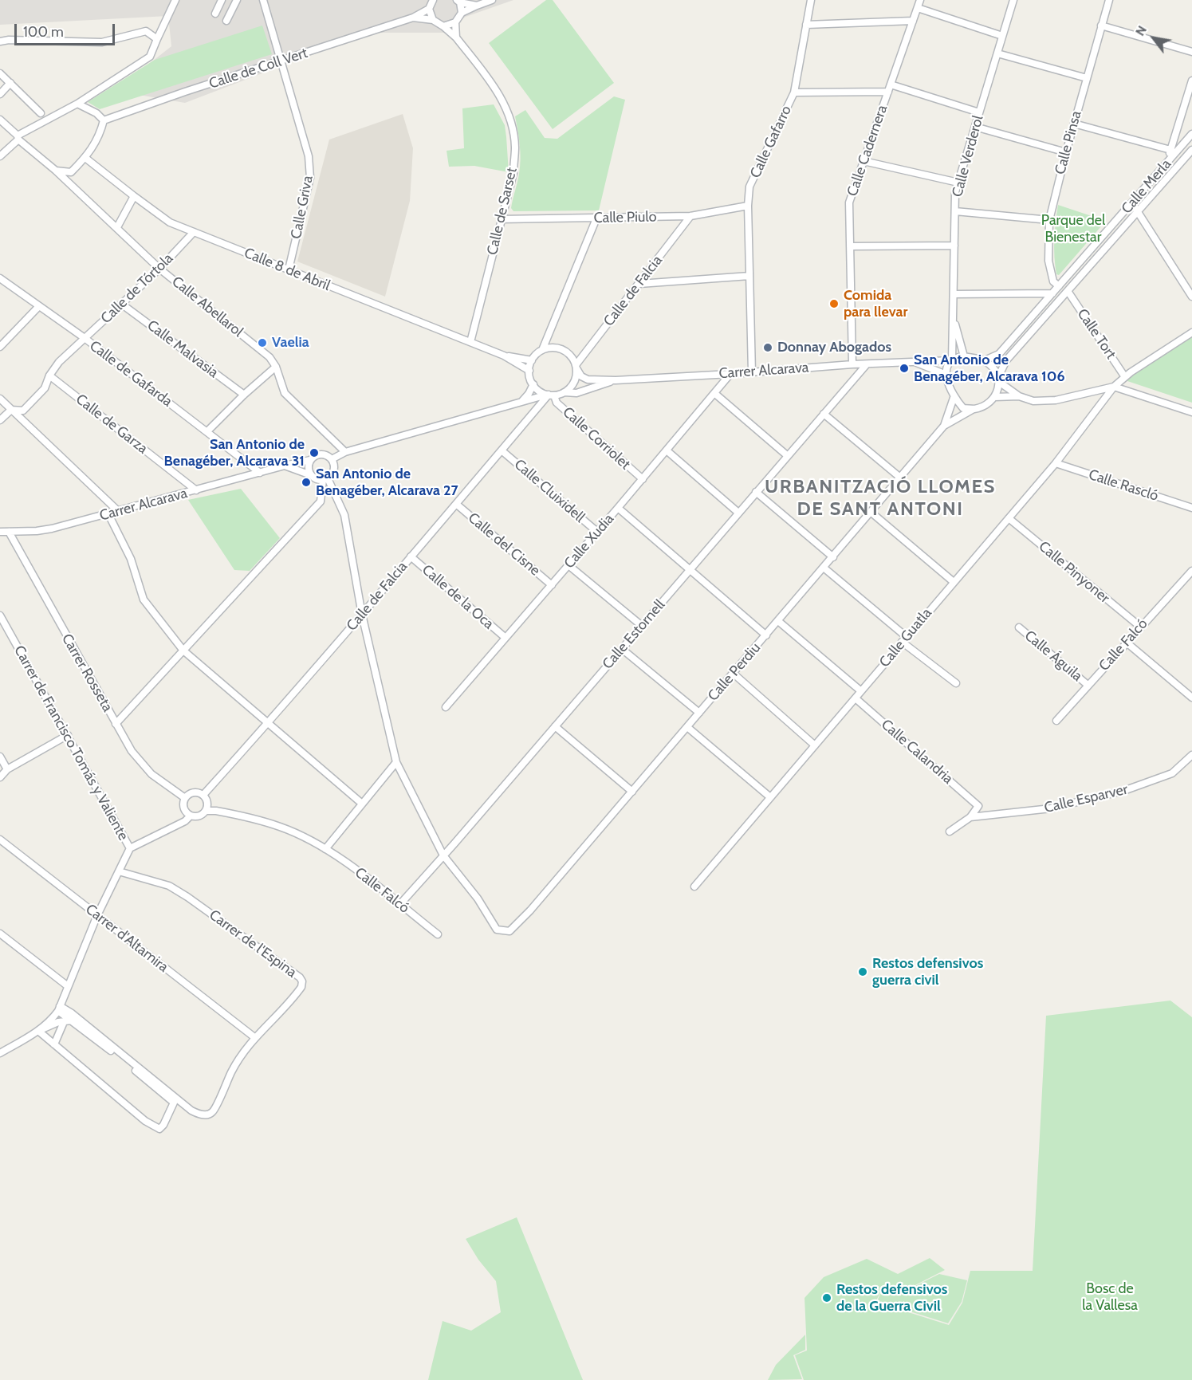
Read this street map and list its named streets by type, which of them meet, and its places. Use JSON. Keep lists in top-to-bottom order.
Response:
{
  "streets": {
    "street": [
      "Calle de Coll Vert",
      "Calle Gafarro",
      "Calle Pinsa",
      "Calle Cadernera",
      "Calle Verderol",
      "Calle Merla",
      "Calle Griva",
      "Calle de Sarset",
      "Calle Piulo",
      "Calle 8 de Abril",
      "Calle de Tórtola",
      "Calle de Falcia",
      "Calle Abellarol",
      "Calle Tort",
      "Calle Malvasia",
      "Carrer Alcarava",
      "Calle de Gafarda",
      "Calle de Garza",
      "Calle Corriolet",
      "Calle Rascló",
      "Calle Cluixidell",
      "Calle Xudia",
      "Calle del Cisne",
      "Calle Pinyoner",
      "Calle de la Oca",
      "Calle Estornell",
      "Calle Guatla",
      "Calle Falcó",
      "Calle Águila",
      "Calle Perdiu",
      "Carrer Rosseta",
      "Carrer de Francisco Tomás y Valiente",
      "Calle Calandria",
      "Calle Esparver",
      "Carrer d'Altamira",
      "Carrer de l'Espina"
    ]
  },
  "crossings": [
    ["Calle de Coll Vert", "Calle Griva"],
    ["Calle de Coll Vert", "Calle de Sarset"],
    ["Calle Gafarro", "Calle Piulo"],
    ["Calle Gafarro", "Carrer Alcarava"],
    ["Calle Pinsa", "Calle Merla"],
    ["Calle Cadernera", "Carrer Alcarava"],
    ["Calle Verderol", "Calle Merla"],
    ["Calle Verderol", "Carrer Alcarava"],
    ["Calle Verderol", "Calle Perdiu"],
    ["Calle Merla", "Calle Tort"],
    ["Calle Merla", "Carrer Alcarava"],
    ["Calle Merla", "Calle Perdiu"],
    ["Calle Griva", "Calle 8 de Abril"],
    ["Calle de Sarset", "Calle Piulo"],
    ["Calle de Sarset", "Calle 8 de Abril"],
    ["Calle Piulo", "Calle de Falcia"],
    ["Calle 8 de Abril", "Calle de Tórtola"],
    ["Calle 8 de Abril", "Calle de Falcia"],
    ["Calle 8 de Abril", "Carrer Alcarava"],
    ["Calle 8 de Abril", "Calle Corriolet"],
    ["Calle de Tórtola", "Calle Abellarol"],
    ["Calle de Tórtola", "Calle Malvasia"],
    ["Calle de Tórtola", "Calle de Gafarda"],
    ["Calle de Tórtola", "Calle de Garza"],
    ["Calle de Falcia", "Carrer Alcarava"],
    ["Calle de Falcia", "Calle Corriolet"],
    ["Calle de Falcia", "Calle Cluixidell"],
    ["Calle de Falcia", "Calle del Cisne"],
    ["Calle de Falcia", "Calle de la Oca"],
    ["Calle de Falcia", "Carrer Rosseta"],
    ["Calle Tort", "Calle Guatla"],
    ["Carrer Alcarava", "Calle de Gafarda"],
    ["Carrer Alcarava", "Calle de Garza"],
    ["Carrer Alcarava", "Calle Corriolet"],
    ["Carrer Alcarava", "Calle Xudia"],
    ["Carrer Alcarava", "Calle Estornell"],
    ["Carrer Alcarava", "Calle Perdiu"],
    ["Carrer Alcarava", "Carrer Rosseta"],
    ["Calle Corriolet", "Calle Xudia"],
    ["Calle Rascló", "Calle Guatla"],
    ["Calle Cluixidell", "Calle Xudia"],
    ["Calle Xudia", "Calle del Cisne"],
    ["Calle Xudia", "Calle de la Oca"],
    ["Calle Pinyoner", "Calle Guatla"],
    ["Calle Pinyoner", "Calle Falcó"],
    ["Calle Estornell", "Calle Falcó"],
    ["Calle Estornell", "Calle Perdiu"],
    ["Calle Guatla", "Calle Calandria"],
    ["Calle Falcó", "Calle Águila"],
    ["Carrer de Francisco Tomás y Valiente", "Carrer d'Altamira"],
    ["Carrer de Francisco Tomás y Valiente", "Carrer de l'Espina"],
    ["Calle Calandria", "Calle Esparver"],
    ["Carrer d'Altamira", "Carrer de l'Espina"]
  ],
  "districts": ["URBANITZACIÓ LLOMES DE SANT ANTONI"],
  "parks": ["Parque del Bienestar", "Bosc de la Vallesa"],
  "places": [
    "Comida para llevar",
    "Vaelia",
    "Donnay Abogados",
    "San Antonio de Benagéber, Alcarava 106",
    "San Antonio de Benagéber, Alcarava 31",
    "San Antonio de Benagéber, Alcarava 27",
    "Restos defensivos guerra civil",
    "Restos defensivos de la Guerra Civil"
  ],
  "scale_bar": "100 m",
  "north": "top left"
}
